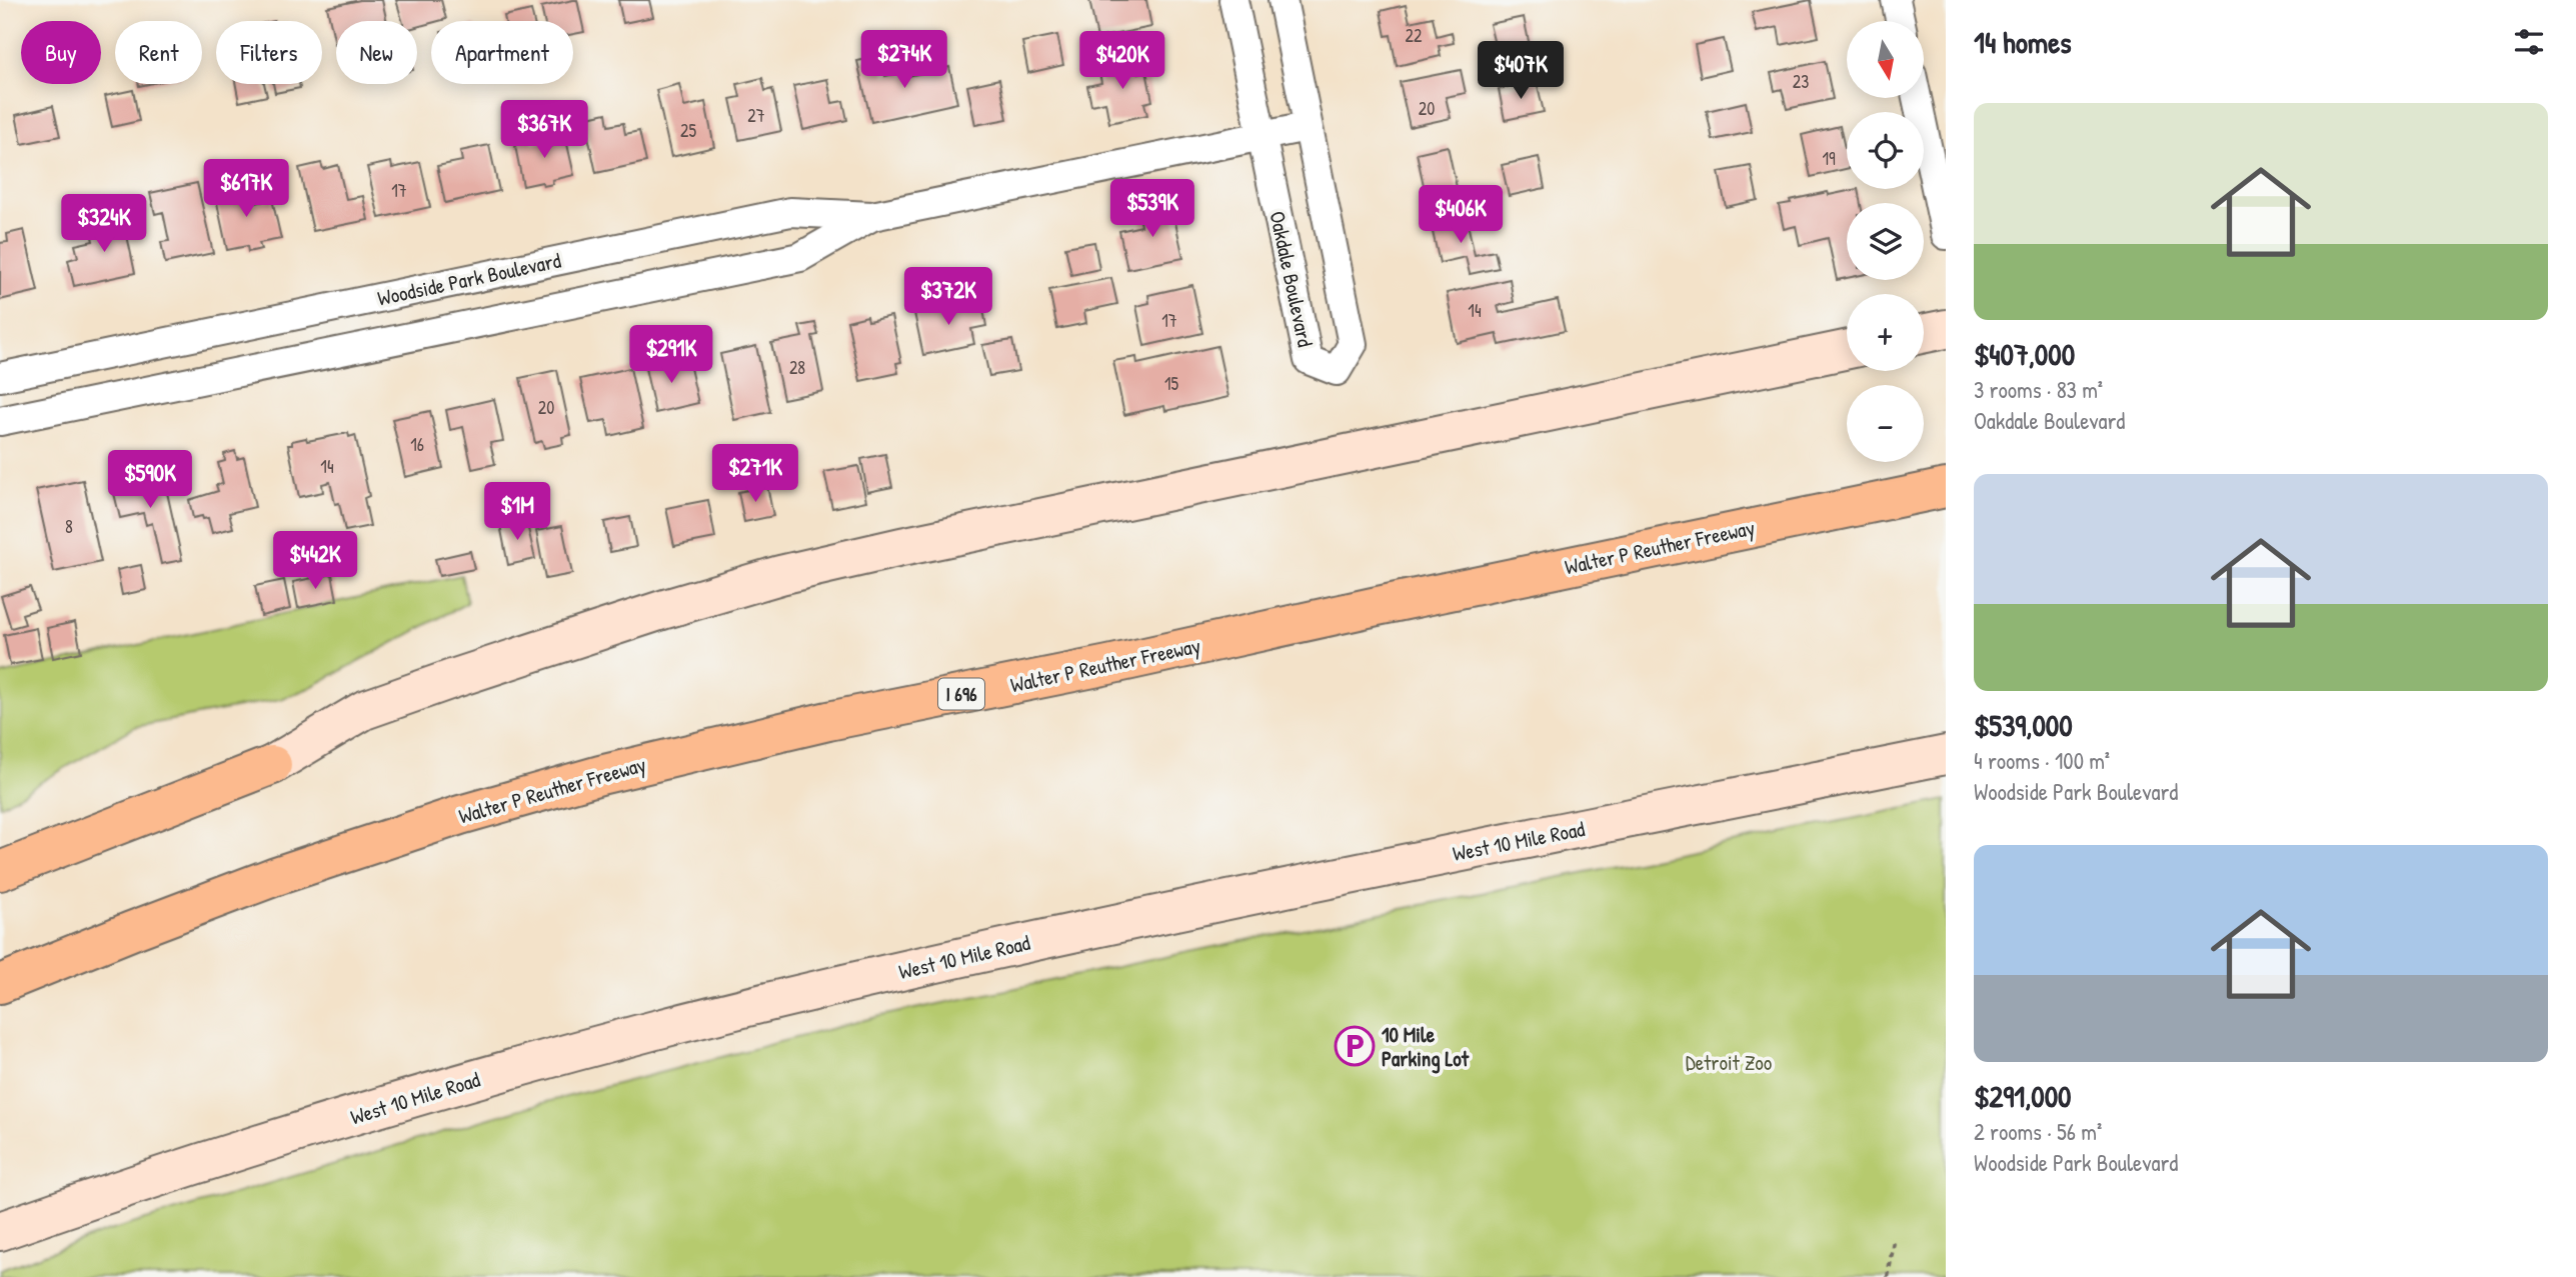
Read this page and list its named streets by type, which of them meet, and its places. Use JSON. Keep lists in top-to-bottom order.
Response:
{
  "streets": {
    "main road": ["Walter P Reuther Freeway", "I 696", "West 10 Mile Road"],
    "street": ["Woodside Park Boulevard", "Oakdale Boulevard"]
  },
  "crossings": [
    ["Woodside Park Boulevard", "Oakdale Boulevard"]
  ],
  "parks": ["Detroit Zoo"],
  "places": {
    "parking": ["10 Mile Parking Lot"]
  },
  "house_numbers": [
    "22",
    "23",
    "20",
    "27",
    "25",
    "19",
    "17",
    "14",
    "17",
    "28",
    "15",
    "20",
    "16",
    "14",
    "8"
  ],
  "north": "bottom",
  "page": {
    "heading": "14 homes",
    "map_buttons": ["+", "−"],
    "chip": [
      "Buy",
      "Rent",
      "Filters",
      "New",
      "Apartment"
    ],
    "price": [
      "$274K",
      "$420K",
      "$407K",
      "$367K",
      "$617K",
      "$539K",
      "$406K",
      "$324K",
      "$372K",
      "$291K",
      "$271K",
      "$590K",
      "$1M",
      "$442K"
    ],
    "list": [
      {
        "name": "$407,000",
        "note": "3 rooms · 83 m² · Oakdale Boulevard"
      },
      {
        "name": "$539,000",
        "note": "4 rooms · 100 m² · Woodside Park Boulevard"
      },
      {
        "name": "$291,000",
        "note": "2 rooms · 56 m² · Woodside Park Boulevard"
      }
    ]
  }
}
